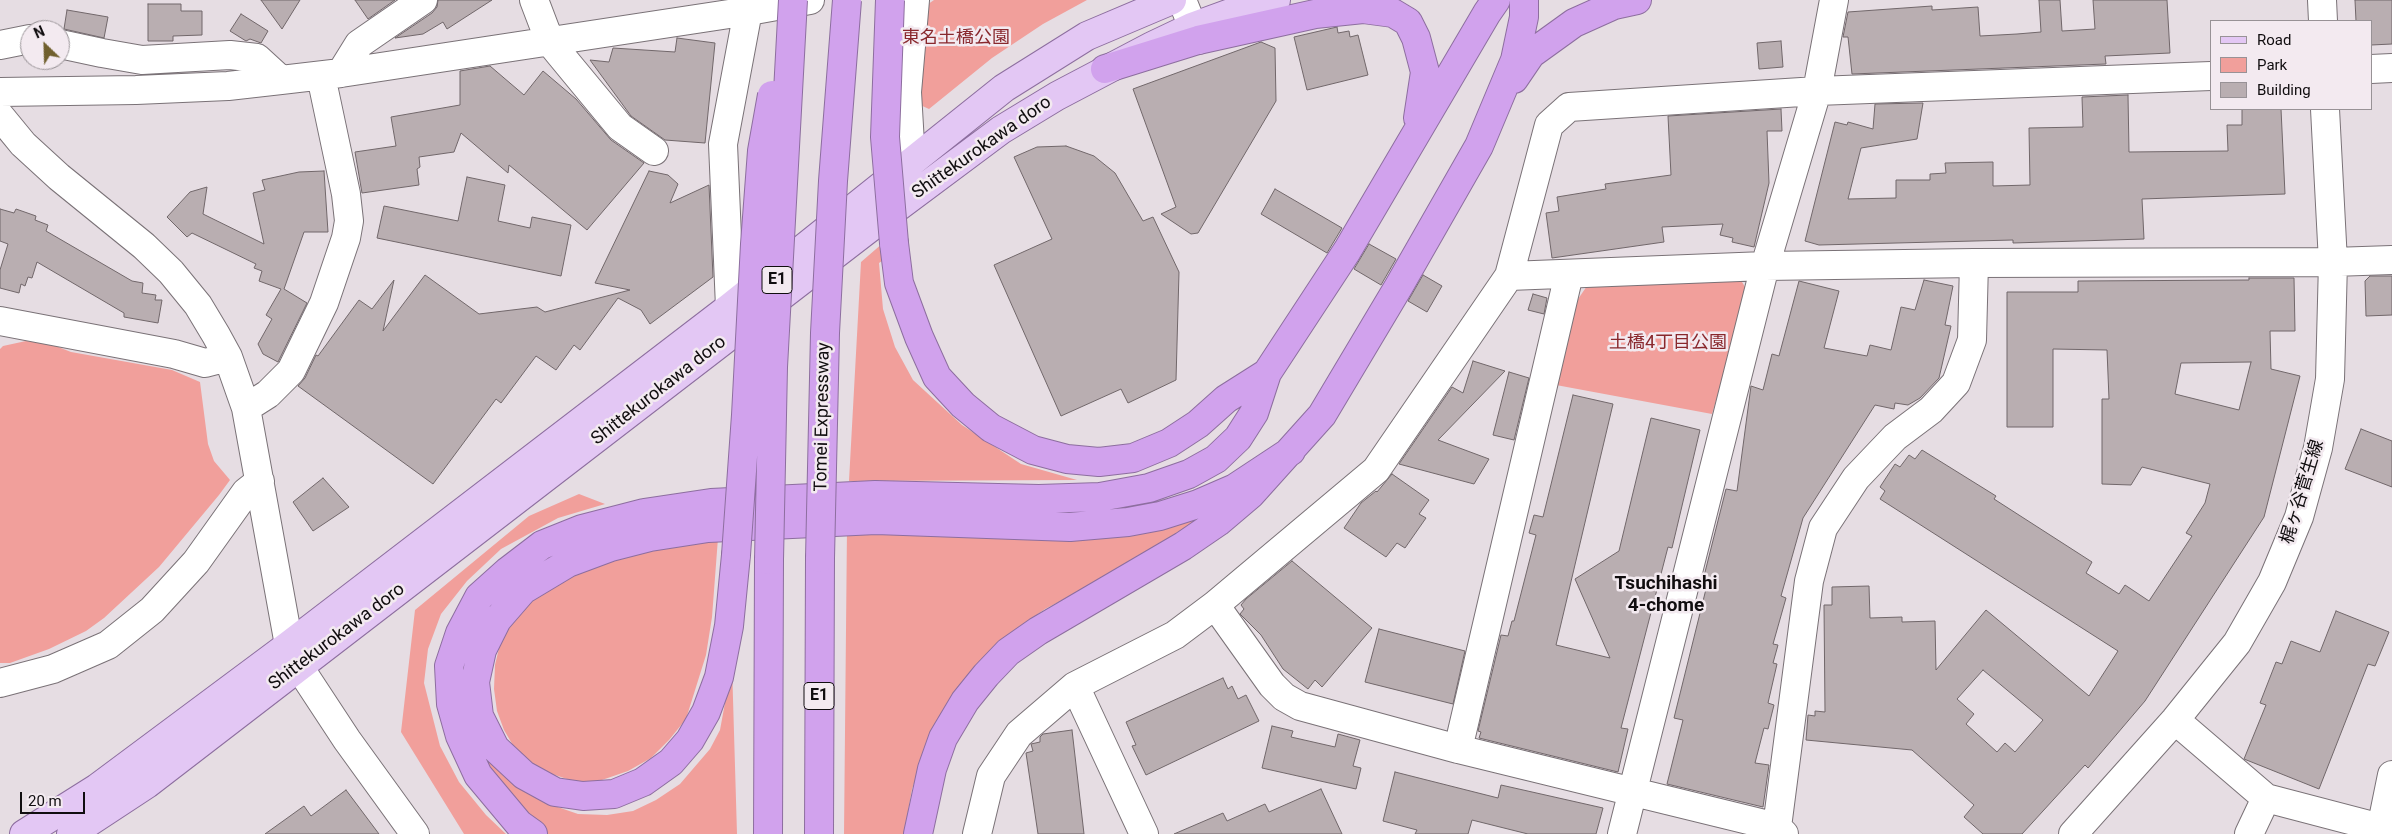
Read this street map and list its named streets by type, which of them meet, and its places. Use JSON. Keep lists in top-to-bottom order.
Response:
{
  "streets": {
    "highway": ["E1", "Tomei Expressway"],
    "main road": ["Shittekurokawa doro"],
    "street": ["梶ヶ谷菅生線"]
  },
  "districts": ["Tsuchihashi 4-chome"],
  "parks": ["東名土橋公園", "土橋4丁目公園"],
  "legend": ["Road", "Park", "Building"],
  "scale_bar": "20 m",
  "north": "top left"
}
